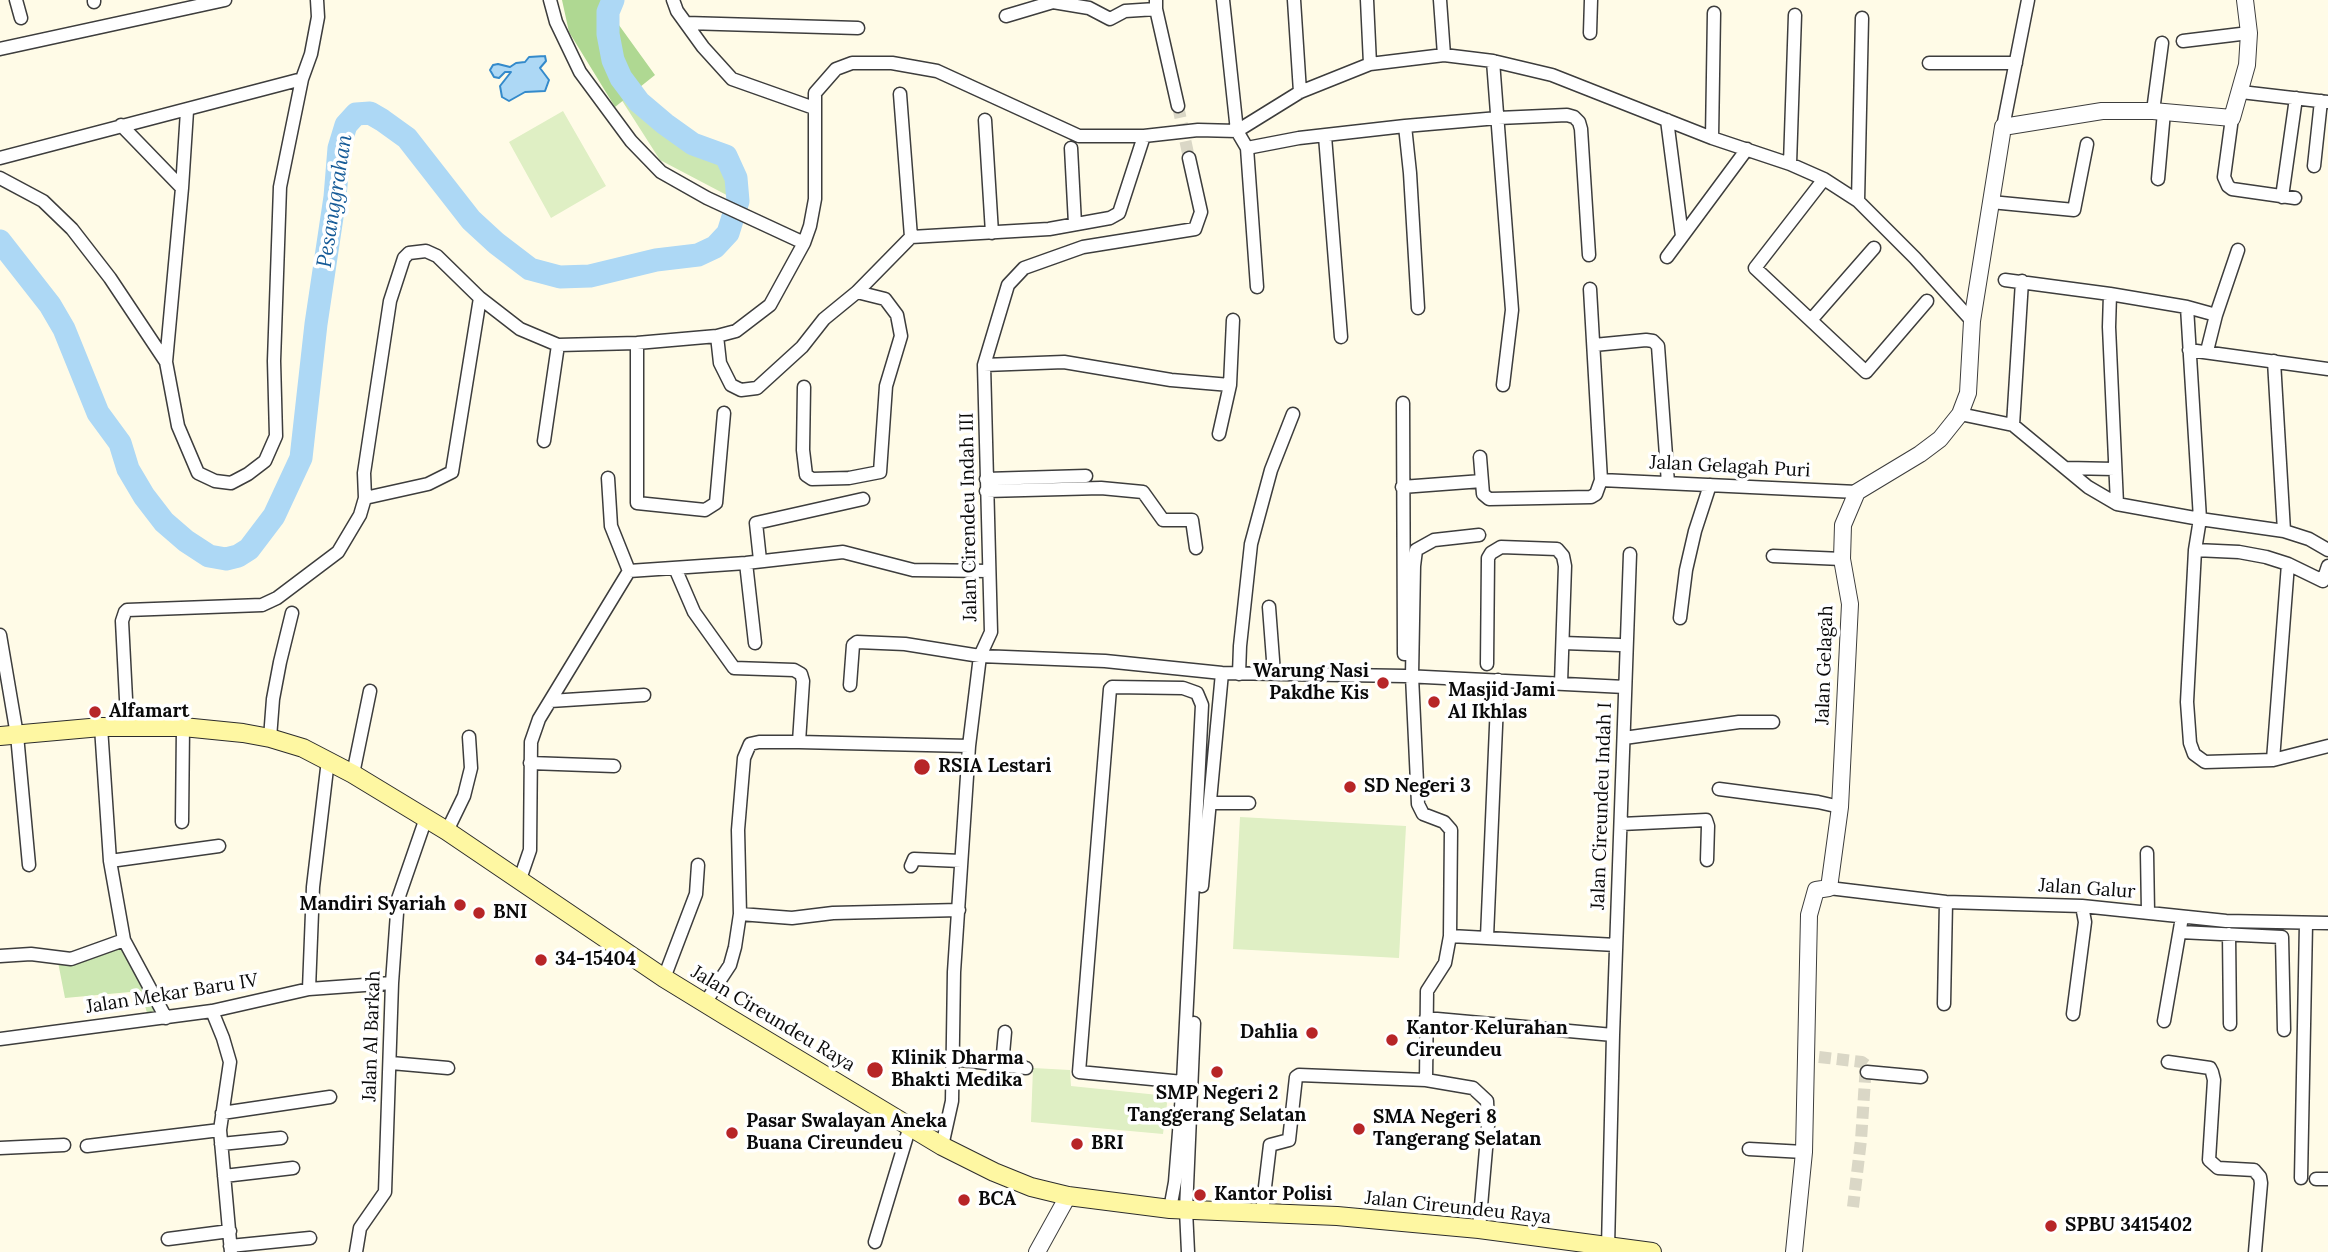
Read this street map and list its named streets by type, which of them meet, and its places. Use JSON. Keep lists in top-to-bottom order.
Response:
{
  "streets": {
    "main road": ["Jalan Cireundeu Raya"],
    "street": [
      "Jalan Gelagah Puri",
      "Jalan Cirendeu Indah III",
      "Jalan Gelagah",
      "Jalan Cireundeu Indah I",
      "Jalan Galur",
      "Jalan Mekar Baru IV",
      "Jalan Al Barkah"
    ]
  },
  "crossings": [
    ["Jalan Gelagah Puri", "Jalan Gelagah"],
    ["Jalan Cirendeu Indah III", "Jalan Cireundeu Indah I"],
    ["Jalan Cirendeu Indah III", "Jalan Cireundeu Raya"],
    ["Jalan Gelagah", "Jalan Galur"],
    ["Jalan Cireundeu Indah I", "Jalan Cireundeu Raya"],
    ["Jalan Mekar Baru IV", "Jalan Al Barkah"],
    ["Jalan Cireundeu Raya", "Jalan Al Barkah"]
  ],
  "water": ["Pesanggrahan"],
  "places": [
    "Warung Nasi Pakdhe Kis",
    "Masjid Jami Al Ikhlas",
    "Alfamart",
    "RSIA Lestari",
    "SD Negeri 3",
    "Mandiri Syariah",
    "BNI",
    "34-15404",
    "Dahlia",
    "Kantor Kelurahan Cireundeu",
    "Klinik Dharma Bhakti Medika",
    "SMP Negeri 2 Tanggerang Selatan",
    "SMA Negeri 8 Tangerang Selatan",
    "Pasar Swalayan Aneka Buana Cireundeu",
    "BRI",
    "Kantor Polisi",
    "BCA",
    "SPBU 3415402"
  ]
}
